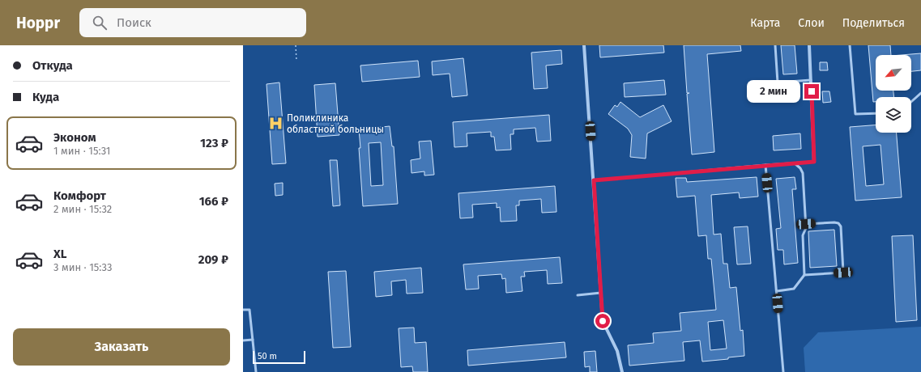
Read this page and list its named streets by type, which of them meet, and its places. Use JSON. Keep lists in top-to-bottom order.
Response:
{
  "places": {
    "hospital": ["Поликлиника областной больницы"]
  },
  "scale_bar": "50 m",
  "north": "bottom left",
  "page": {
    "header": "Hoppr",
    "search": "Поиск",
    "nav": ["Карта", "Слои", "Поделиться"],
    "banner": ["Откуда", "Куда"],
    "bubble": "2 мин",
    "list": [
      {
        "name": "Эконом",
        "note": "1 мин · 15:31",
        "value": "123 ₽"
      },
      {
        "name": "Комфорт",
        "note": "2 мин · 15:32",
        "value": "166 ₽"
      },
      {
        "name": "XL",
        "note": "3 мин · 15:33",
        "value": "209 ₽"
      }
    ],
    "buttons": "Заказать",
    "scale": "50 m"
  }
}
